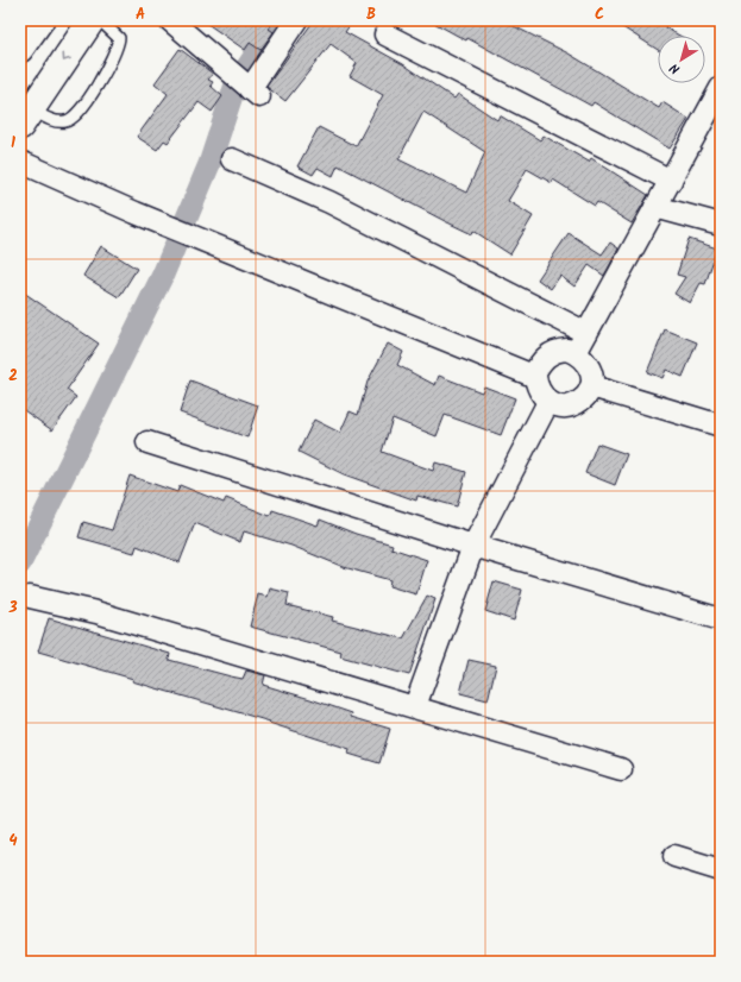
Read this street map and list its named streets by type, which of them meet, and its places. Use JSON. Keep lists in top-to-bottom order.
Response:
{
  "north": "bottom left",
  "grid": {
    "columns": ["A", "B", "C"],
    "rows": [
      "1",
      "2",
      "3",
      "4"
    ]
  }
}
